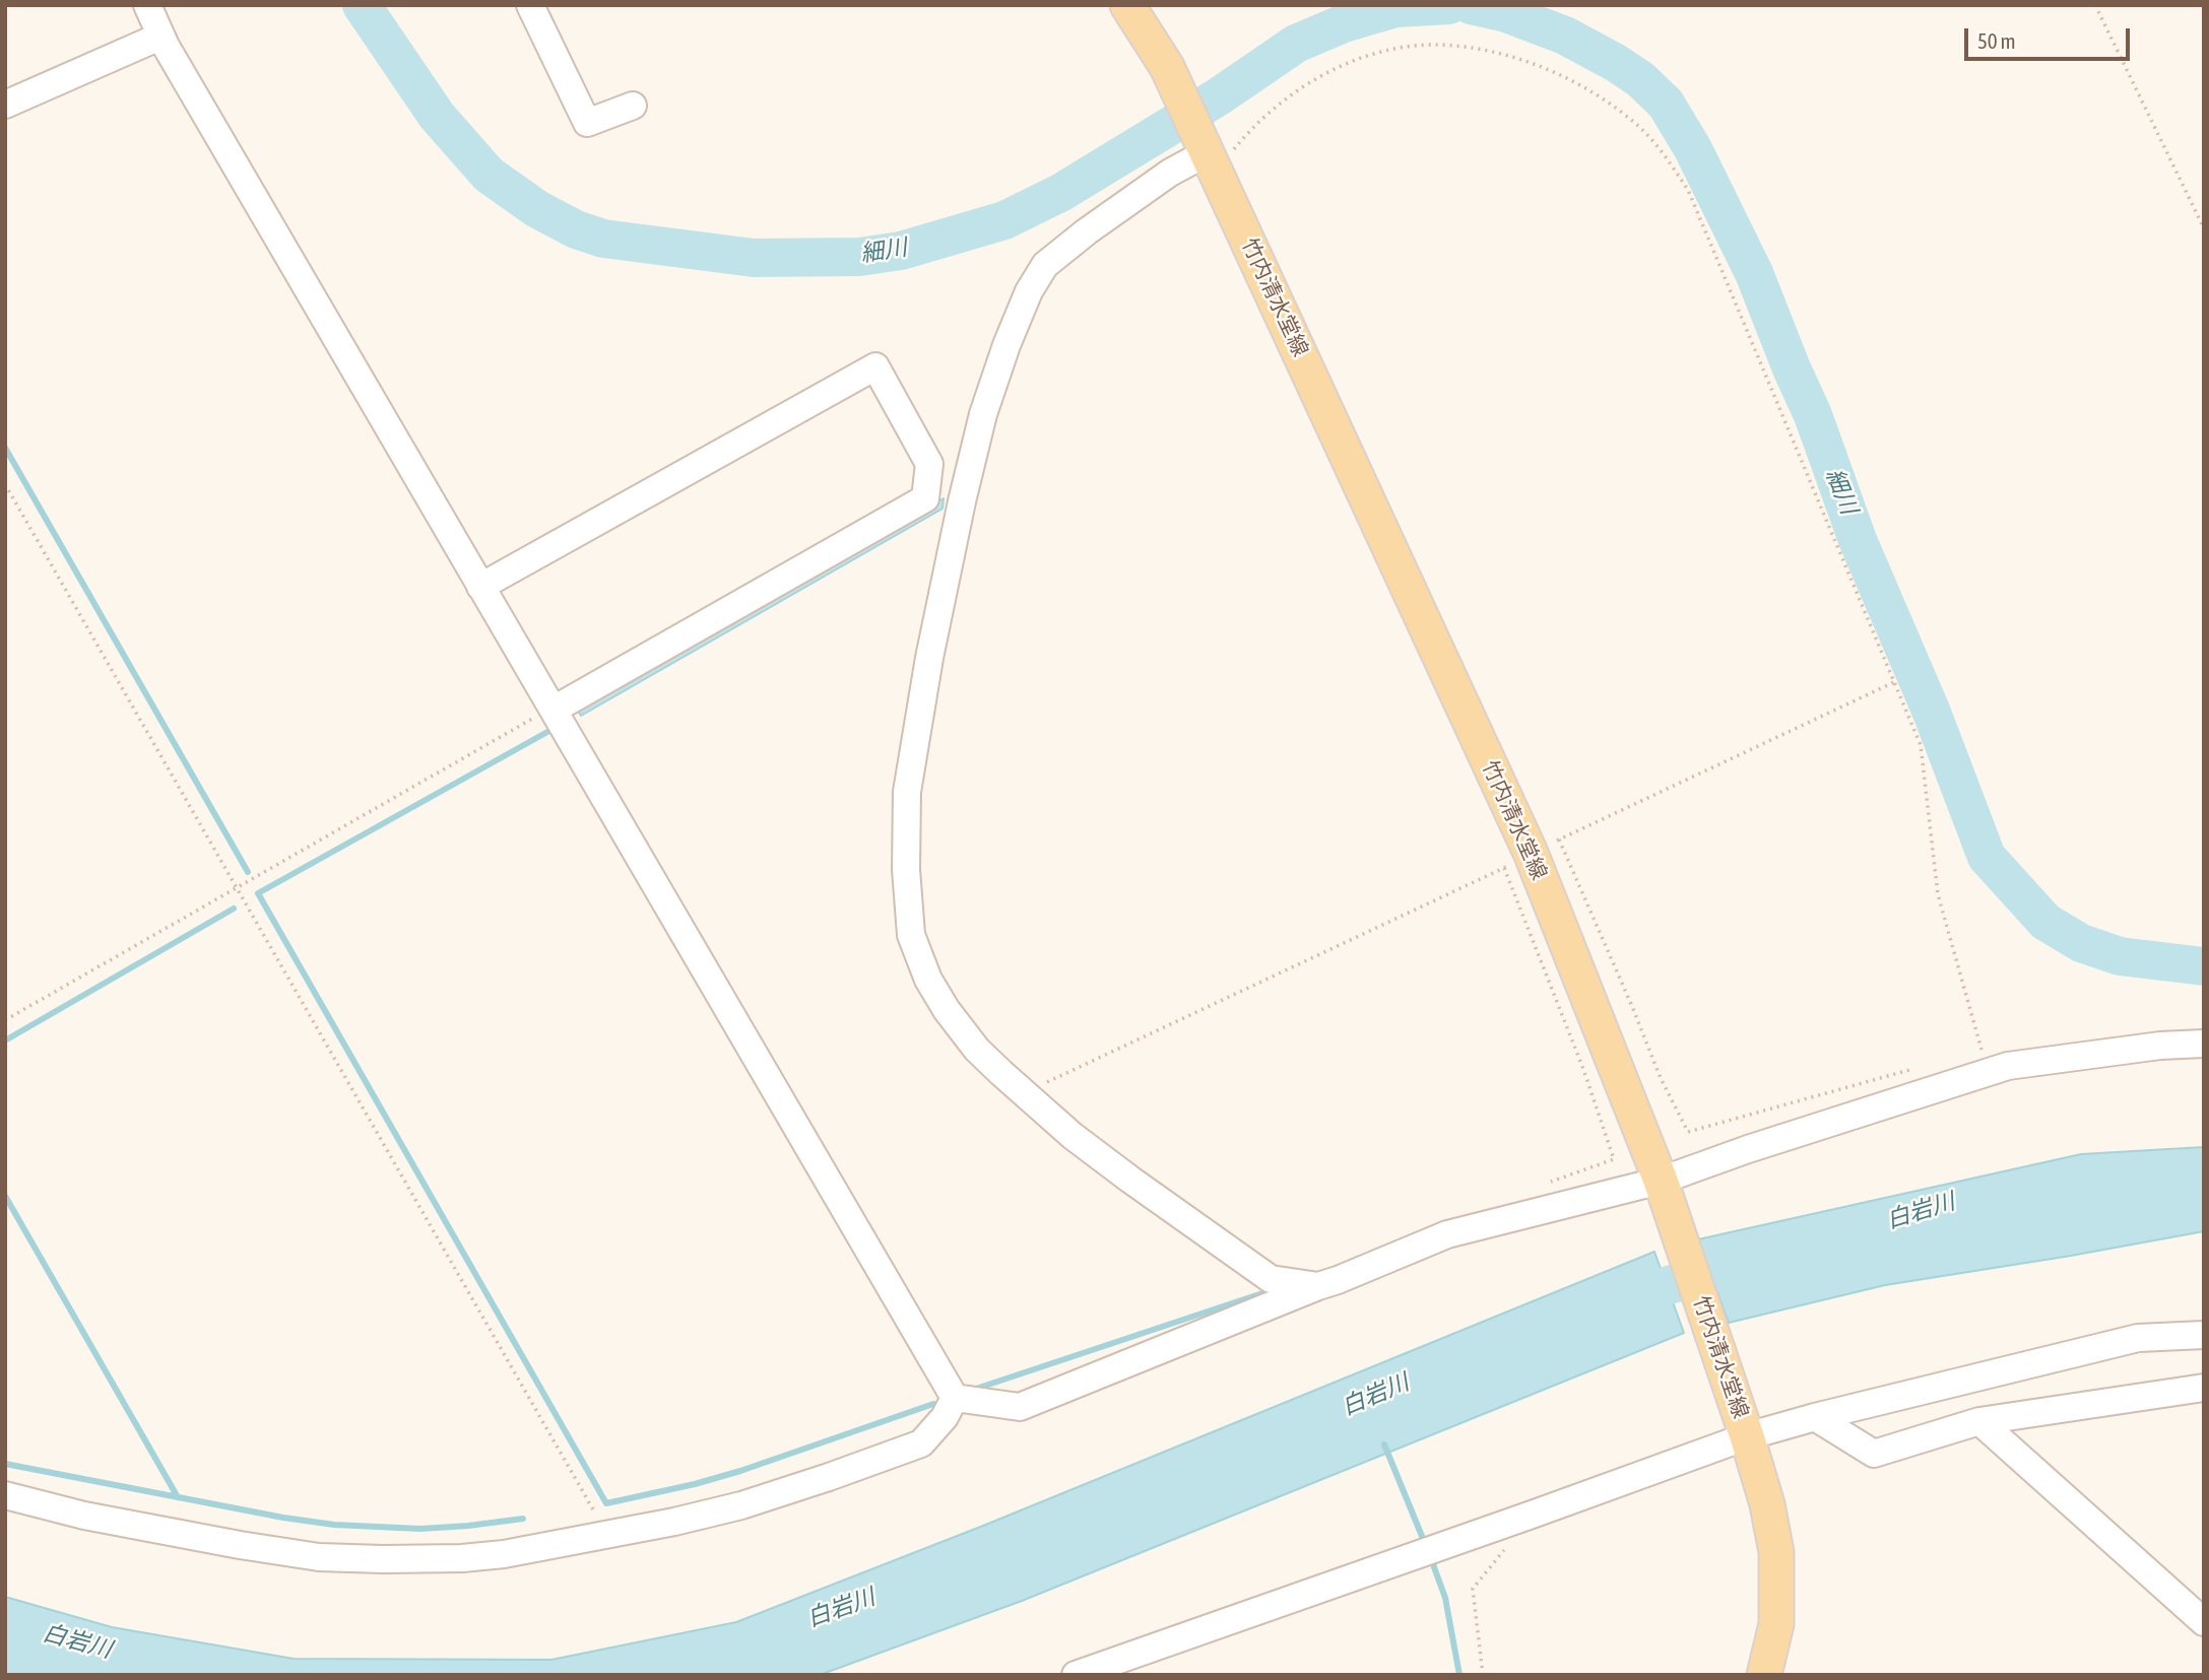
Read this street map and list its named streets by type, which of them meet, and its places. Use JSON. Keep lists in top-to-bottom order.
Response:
{
  "streets": {
    "main road": ["竹内清水堂線"]
  },
  "water": ["細川", "白岩川"],
  "scale_bar": "50 m"
}
